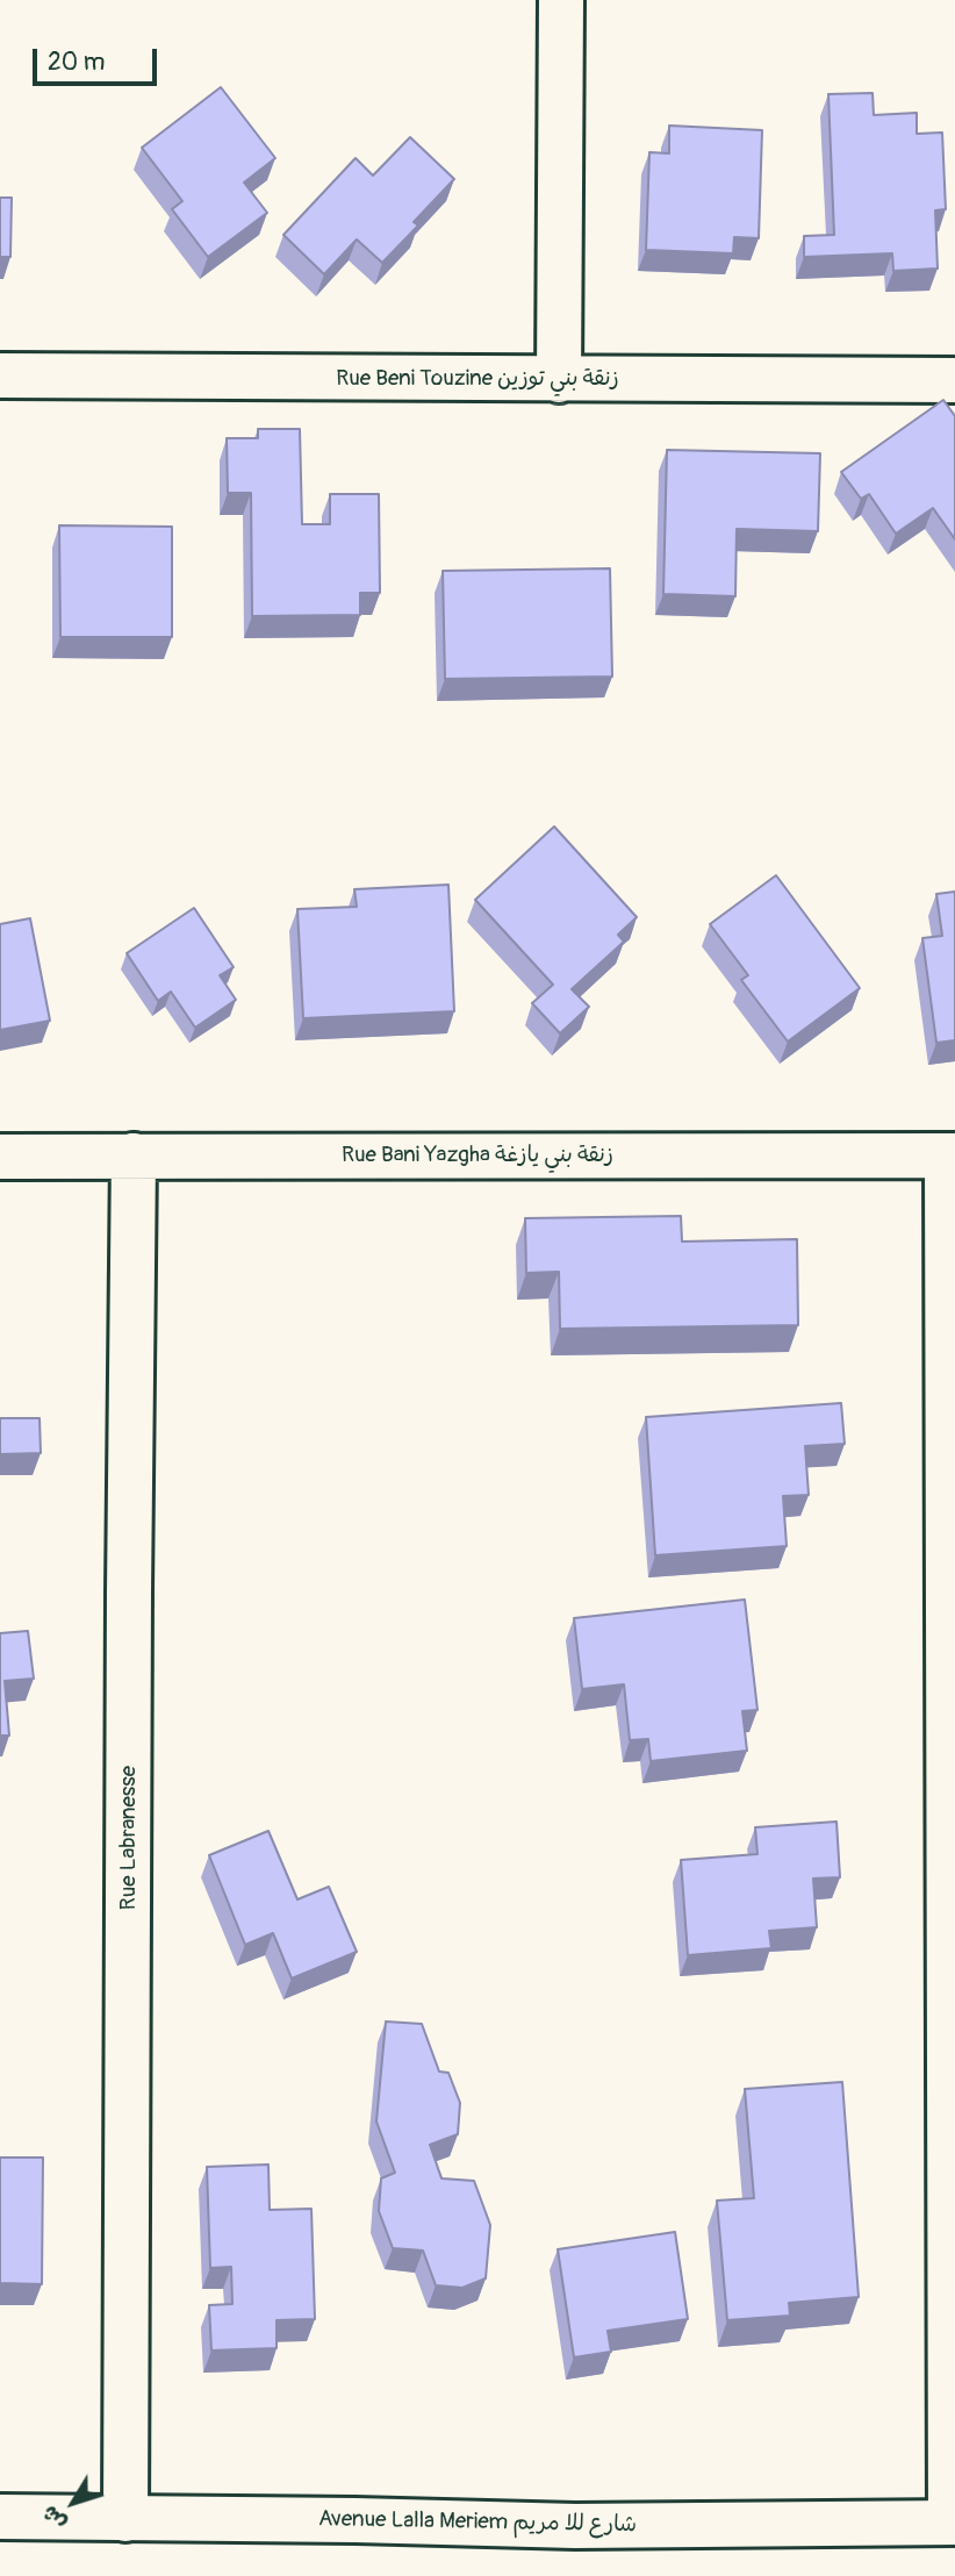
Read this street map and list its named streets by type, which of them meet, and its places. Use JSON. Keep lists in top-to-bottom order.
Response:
{
  "streets": {
    "street": [
      "Rue Beni Touzine زنقة بني توزين",
      "Rue Bani Yazgha زنقة بني يازغة",
      "Rue Labranesse",
      "Avenue Lalla Meriem شارع للا مريم"
    ]
  },
  "crossings": [
    ["Rue Bani Yazgha زنقة بني يازغة", "Rue Labranesse"],
    ["Rue Labranesse", "Avenue Lalla Meriem شارع للا مريم"]
  ],
  "scale_bar": "20 m",
  "north": "bottom left"
}
